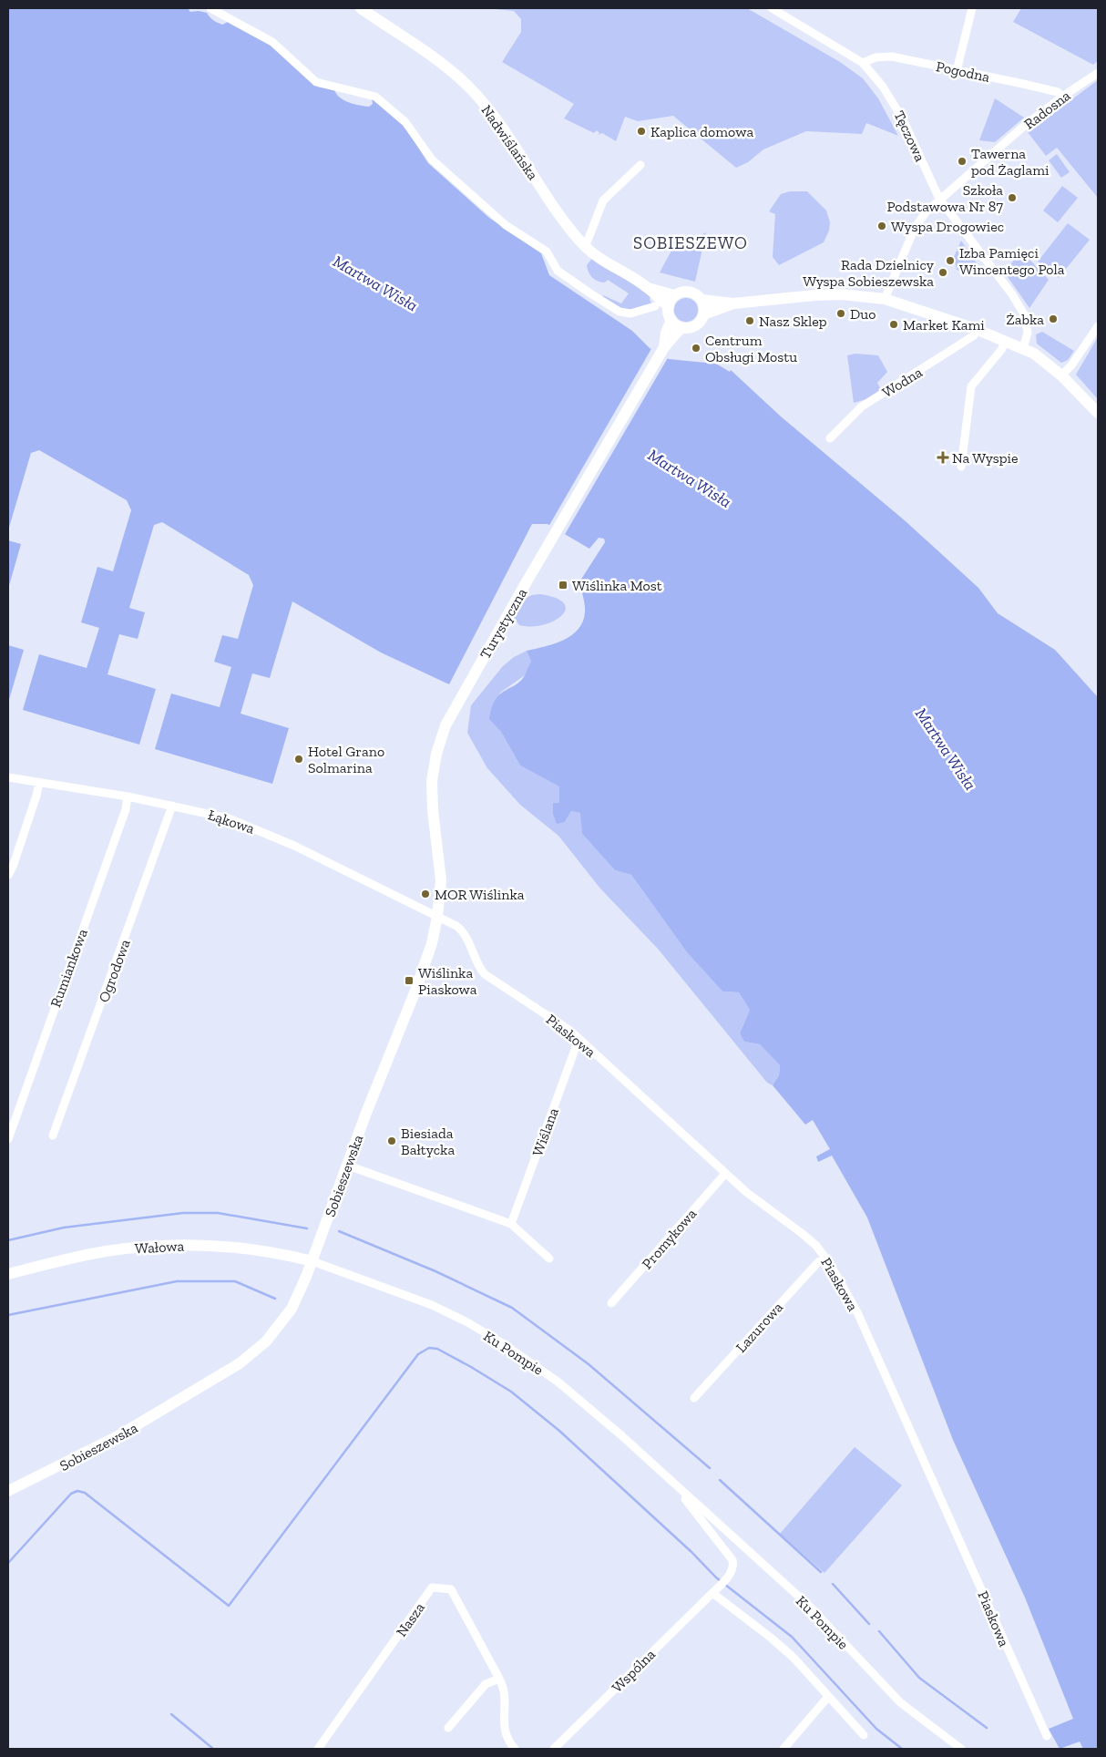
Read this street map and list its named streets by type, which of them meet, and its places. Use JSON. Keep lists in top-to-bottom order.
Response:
{
  "streets": {
    "main road": [
      "Nadwiślańska",
      "Turystyczna",
      "Sobieszewska",
      "Wałowa"
    ],
    "street": [
      "Pogodna",
      "Radosna",
      "Tęczowa",
      "Wodna",
      "Łąkowa",
      "Rumiankowa",
      "Ogrodowa",
      "Piaskowa",
      "Wiślana",
      "Promykowa",
      "Lazurowa",
      "Ku Pompie",
      "Nasza",
      "Wspólna"
    ]
  },
  "crossings": [
    ["Pogodna", "Radosna"],
    ["Pogodna", "Tęczowa"],
    ["Radosna", "Tęczowa"],
    ["Turystyczna", "Sobieszewska"],
    ["Łąkowa", "Rumiankowa"],
    ["Łąkowa", "Ogrodowa"],
    ["Łąkowa", "Piaskowa"],
    ["Łąkowa", "Sobieszewska"],
    ["Piaskowa", "Wiślana"],
    ["Piaskowa", "Sobieszewska"],
    ["Piaskowa", "Promykowa"],
    ["Piaskowa", "Lazurowa"],
    ["Sobieszewska", "Wałowa"],
    ["Sobieszewska", "Ku Pompie"],
    ["Wałowa", "Ku Pompie"],
    ["Ku Pompie", "Wspólna"]
  ],
  "districts": ["SOBIESZEWO"],
  "water": ["Martwa Wisła"],
  "places": {
    "other": [
      "Kaplica domowa",
      "Tawerna pod Żaglami",
      "Szkoła Podstawowa Nr 87",
      "Wyspa Drogowiec",
      "Izba Pamięci Wincentego Pola",
      "Rada Dzielnicy Wyspa Sobieszewska",
      "Duo",
      "Żabka",
      "Nasz Sklep",
      "Market Kami",
      "Centrum Obsługi Mostu",
      "Hotel Grano Solmarina",
      "MOR Wiślinka",
      "Biesiada Bałtycka"
    ],
    "health": ["Na Wyspie"],
    "transit": ["Wiślinka Most", "Wiślinka Piaskowa"]
  }
}
